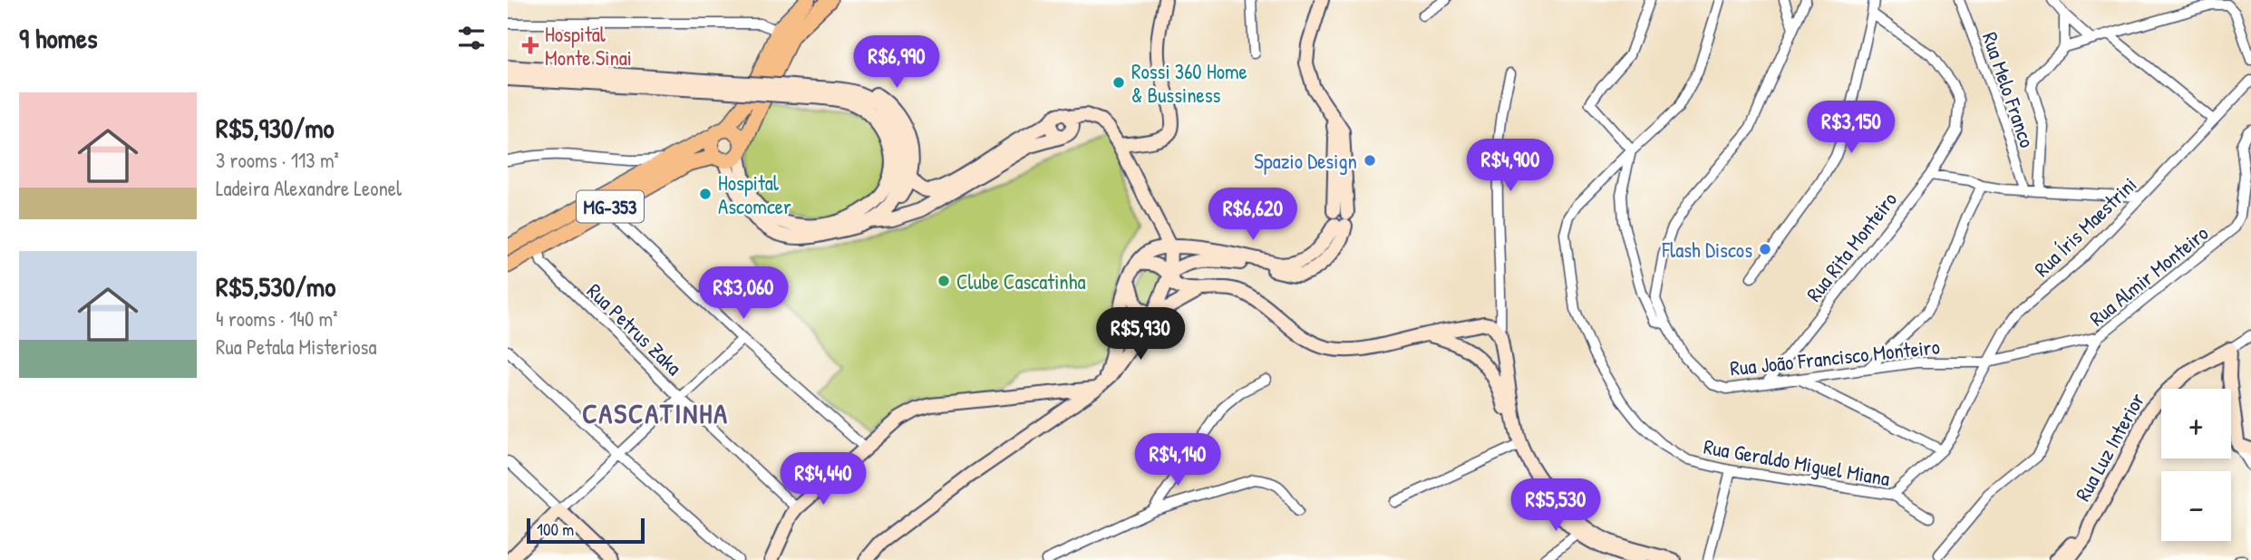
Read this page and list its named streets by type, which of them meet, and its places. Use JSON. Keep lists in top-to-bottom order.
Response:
{
  "streets": {
    "main road": ["MG-353", "Rua Luz Interior"],
    "street": [
      "Rua Melo Franco",
      "Rua Íris Maestrini",
      "Rua Rita Monteiro",
      "Rua Almir Monteiro",
      "Rua Petrus Zaka",
      "Rua João Francisco Monteiro",
      "Rua Geraldo Miguel Miana"
    ]
  },
  "crossings": [
    ["MG-353", "Rua Petrus Zaka"],
    ["Rua Íris Maestrini", "Rua João Francisco Monteiro"],
    ["Rua Íris Maestrini", "Rua Geraldo Miguel Miana"],
    ["Rua Rita Monteiro", "Rua João Francisco Monteiro"],
    ["Rua Almir Monteiro", "Rua João Francisco Monteiro"]
  ],
  "districts": ["CASCATINHA"],
  "places": {
    "health": ["Hospital Monte Sinai"],
    "other": [
      "Rossi 360 Home & Bussiness",
      "Spazio Design",
      "Hospital Ascomcer",
      "Flash Discos",
      "Clube Cascatinha"
    ]
  },
  "scale_bar": "100 m",
  "page": {
    "heading": "9 homes",
    "price": [
      "R$6,990",
      "R$3,150",
      "R$4,900",
      "R$6,620",
      "R$3,060",
      "R$5,930",
      "R$4,140",
      "R$4,440",
      "R$5,530"
    ],
    "list": [
      {
        "name": "R$5,930/mo",
        "note": "3 rooms · 113 m² · Ladeira Alexandre Leonel"
      },
      {
        "name": "R$5,530/mo",
        "note": "4 rooms · 140 m² · Rua Petala Misteriosa"
      }
    ],
    "map_buttons": ["+", "−"],
    "scale": "100 m"
  }
}
